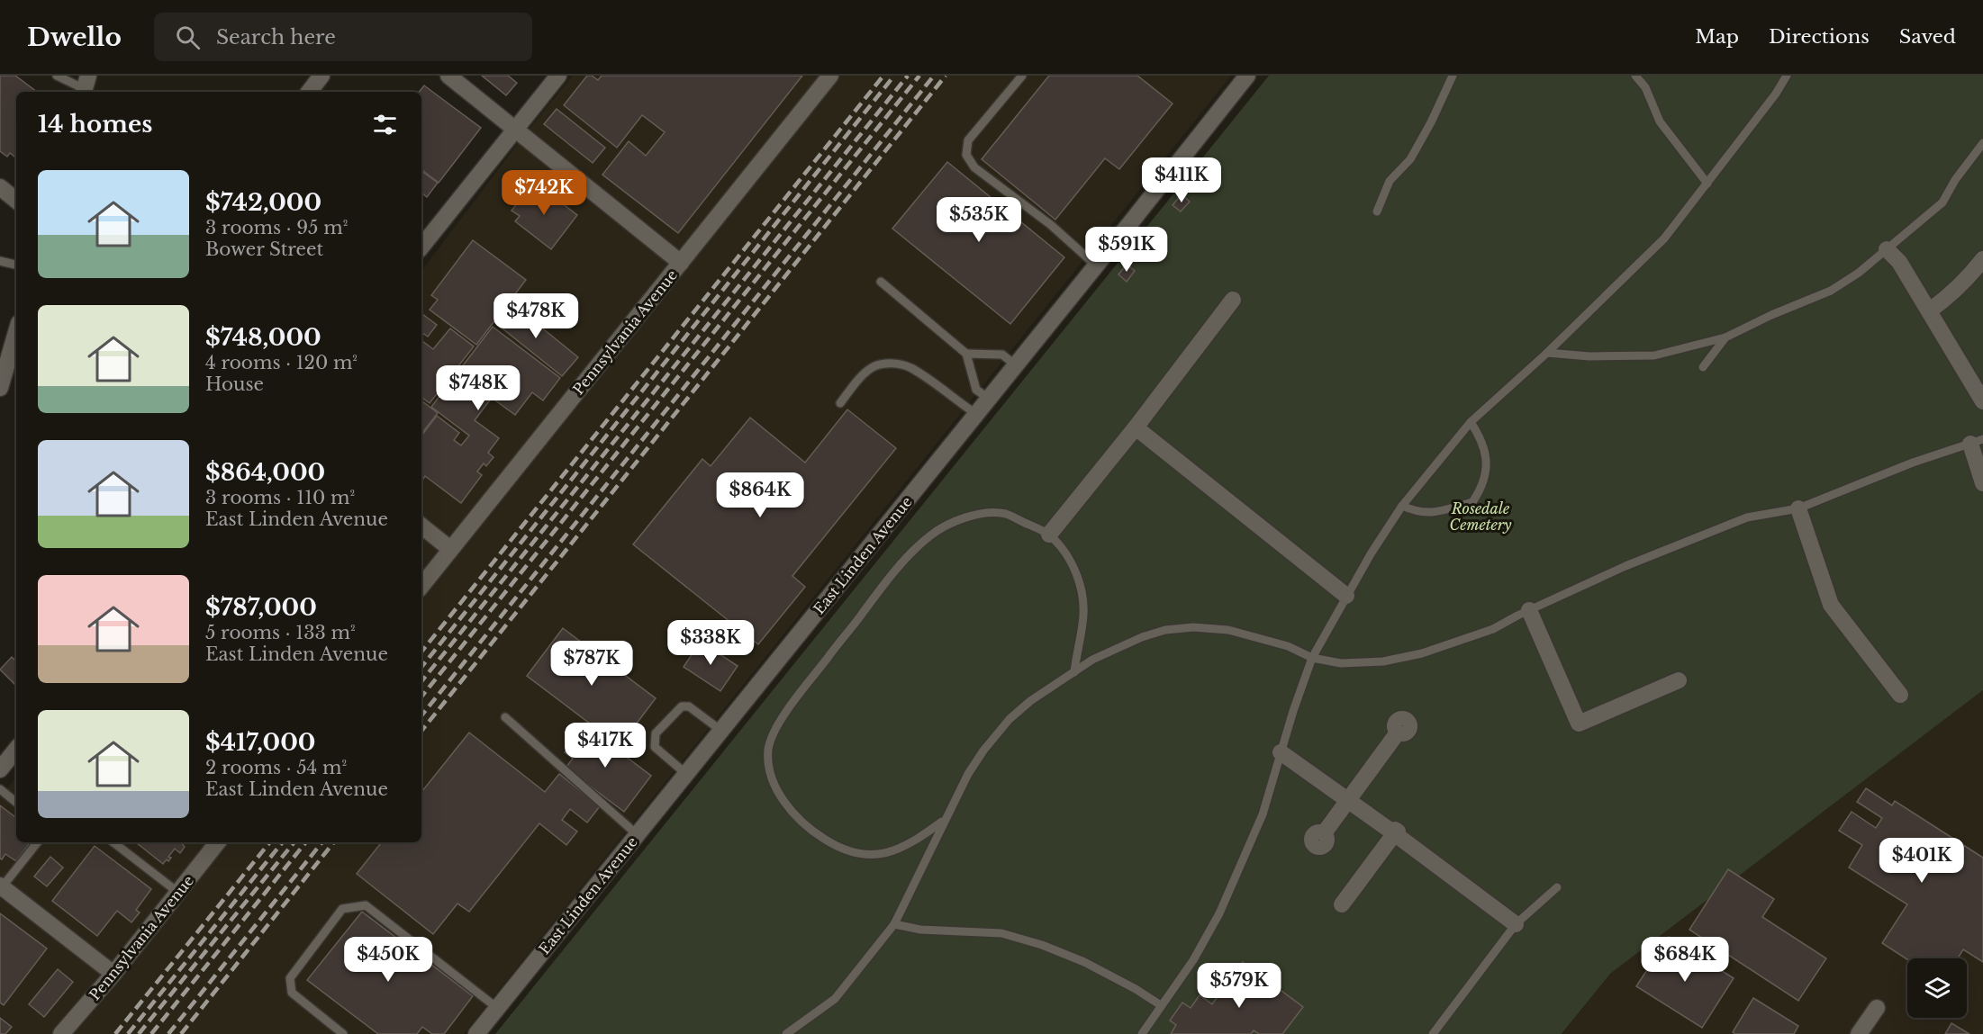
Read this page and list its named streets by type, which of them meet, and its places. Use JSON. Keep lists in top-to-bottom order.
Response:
{
  "streets": {
    "street": ["Pennsylvania Avenue", "East Linden Avenue"]
  },
  "parks": ["Rosedale Cemetery"],
  "page": {
    "header": "Dwello",
    "search": "Search here",
    "nav": ["Map", "Directions", "Saved"],
    "heading": "14 homes",
    "list": [
      {
        "name": "$742,000",
        "note": "3 rooms · 95 m² · Bower Street"
      },
      {
        "name": "$748,000",
        "note": "4 rooms · 120 m² · House"
      },
      {
        "name": "$864,000",
        "note": "3 rooms · 110 m² · East Linden Avenue"
      },
      {
        "name": "$787,000",
        "note": "5 rooms · 133 m² · East Linden Avenue"
      },
      {
        "name": "$417,000",
        "note": "2 rooms · 54 m² · East Linden Avenue"
      }
    ],
    "price": [
      "$411K",
      "$742K",
      "$535K",
      "$591K",
      "$478K",
      "$748K",
      "$864K",
      "$338K",
      "$787K",
      "$417K",
      "$401K",
      "$450K",
      "$684K",
      "$579K"
    ]
  }
}
